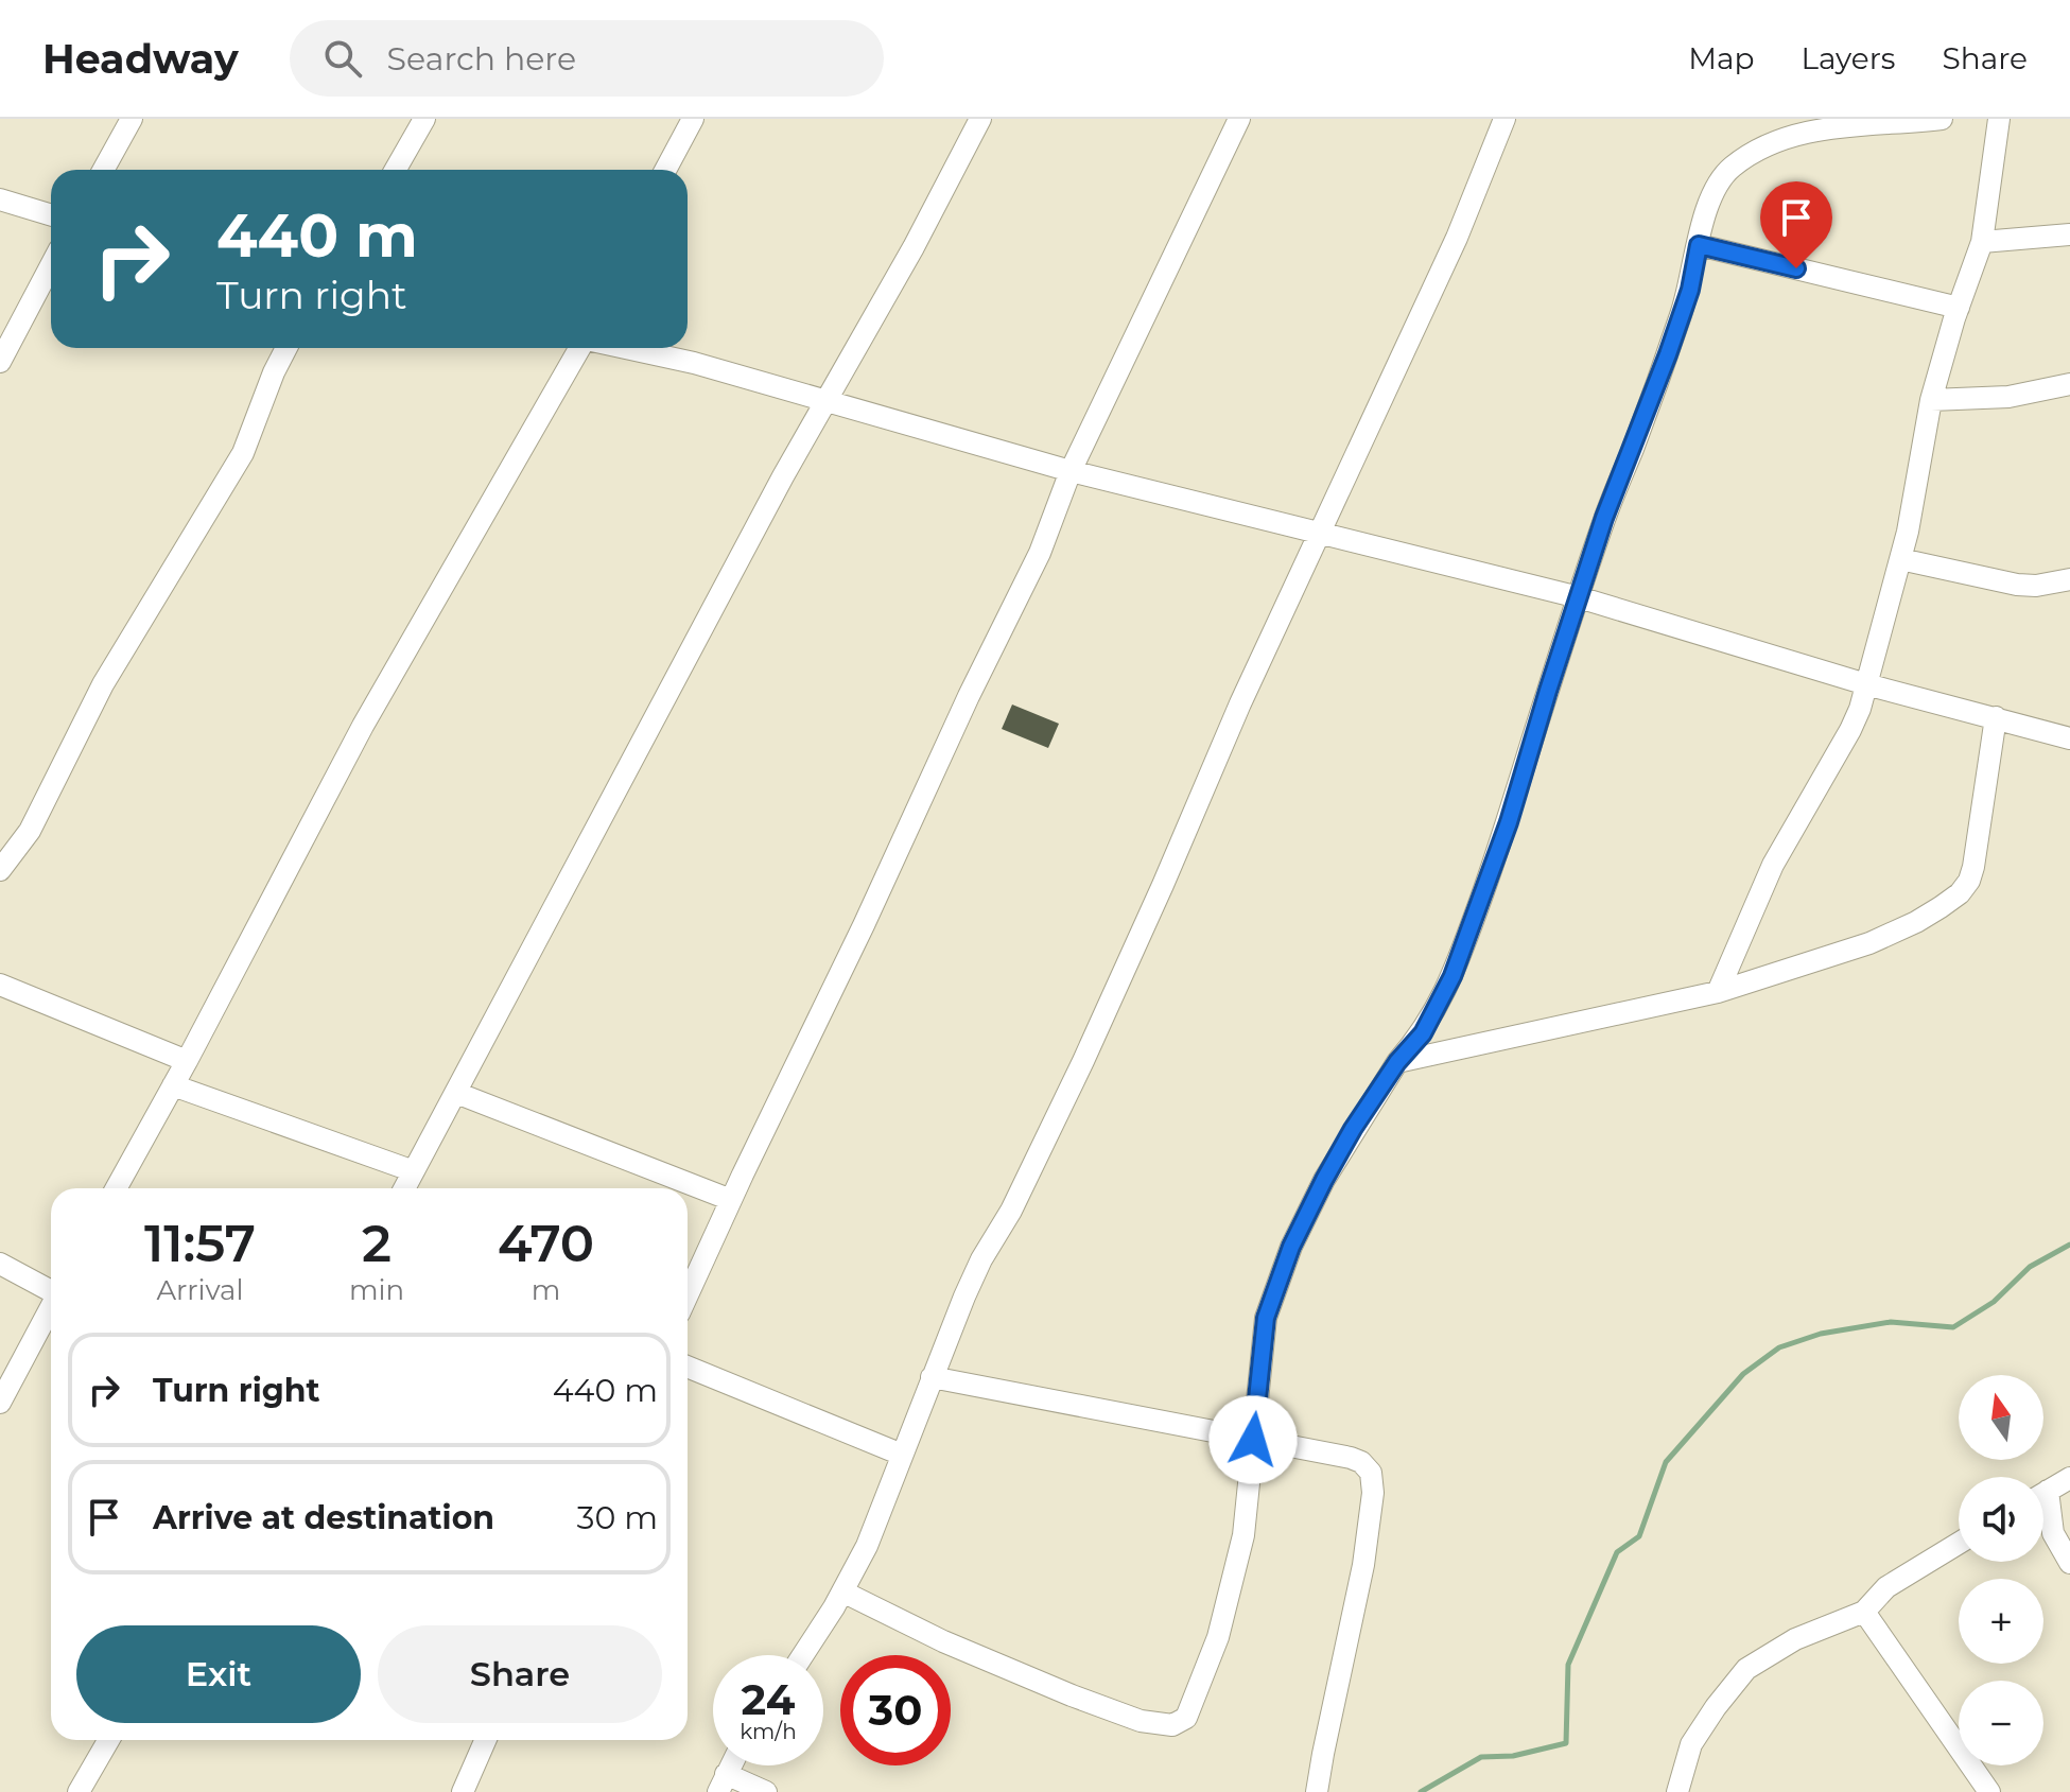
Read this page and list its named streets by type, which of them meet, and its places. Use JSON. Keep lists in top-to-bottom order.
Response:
{
  "north": "top",
  "page": {
    "header": "Headway",
    "search": "Search here",
    "nav": ["Map", "Layers", "Share"],
    "turn": ["440 m", "Turn right"],
    "eta": [
      "11:57",
      "Arrival",
      "2",
      "min",
      "470",
      "m"
    ],
    "list": [
      {
        "name": "Turn right",
        "value": "440 m"
      },
      {
        "name": "Arrive at destination",
        "value": "30 m"
      }
    ],
    "map_buttons": ["+", "−"],
    "buttons": ["Exit", "Share"],
    "speed": "24 km/h",
    "limit": "30"
  }
}
